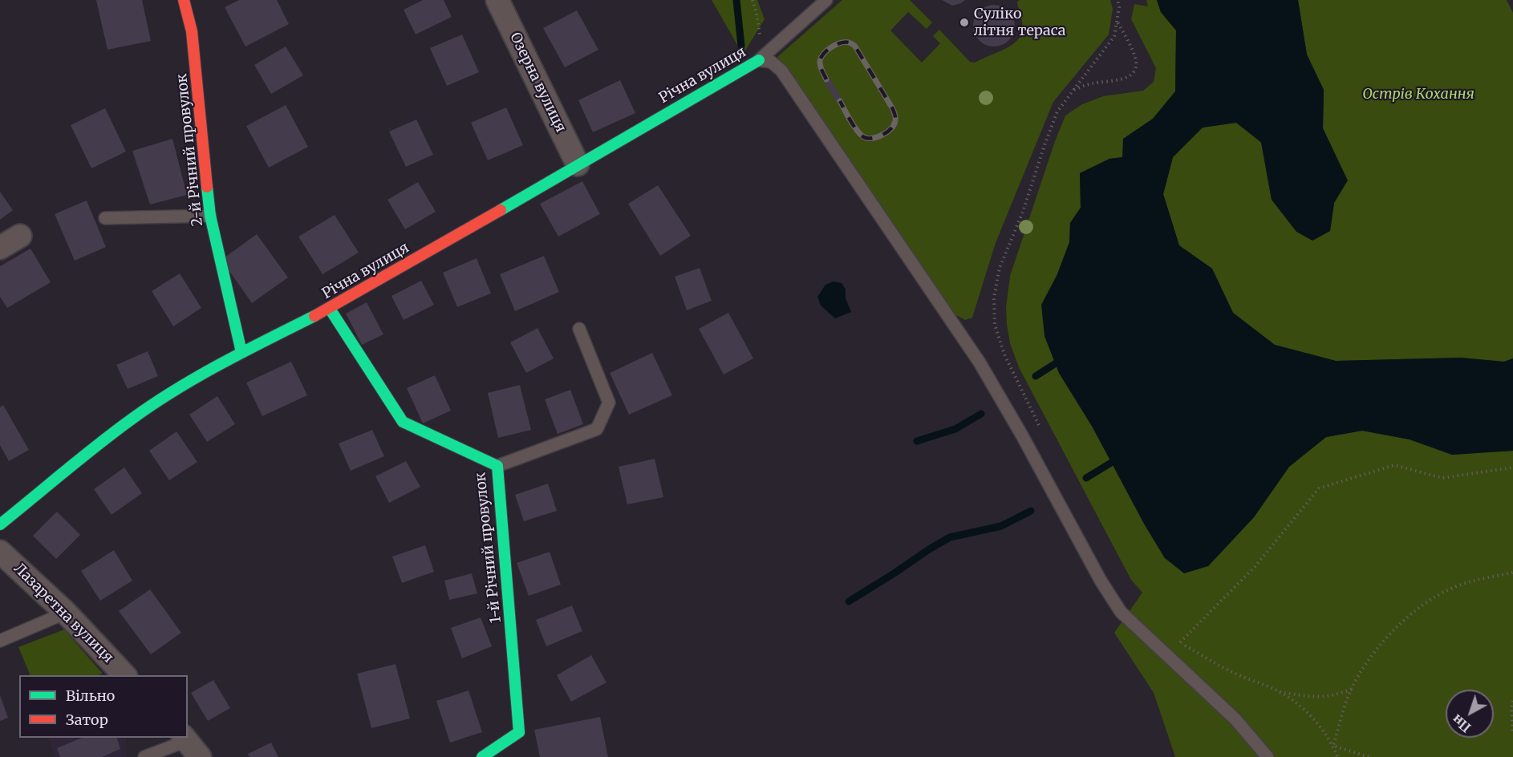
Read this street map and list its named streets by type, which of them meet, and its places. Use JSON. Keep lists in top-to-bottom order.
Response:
{
  "streets": {
    "street": [
      "Річна вулиця",
      "Озерна вулиця",
      "2-й Річний провулок",
      "1-й Річний провулок",
      "Лазаретна вулиця"
    ]
  },
  "crossings": [
    ["Річна вулиця", "Озерна вулиця"],
    ["Річна вулиця", "2-й Річний провулок"],
    ["Річна вулиця", "1-й Річний провулок"]
  ],
  "parks": ["Острів Кохання"],
  "places": ["Суліко літня тераса"],
  "legend": ["Вільно", "Затор"],
  "north": "bottom left"
}
